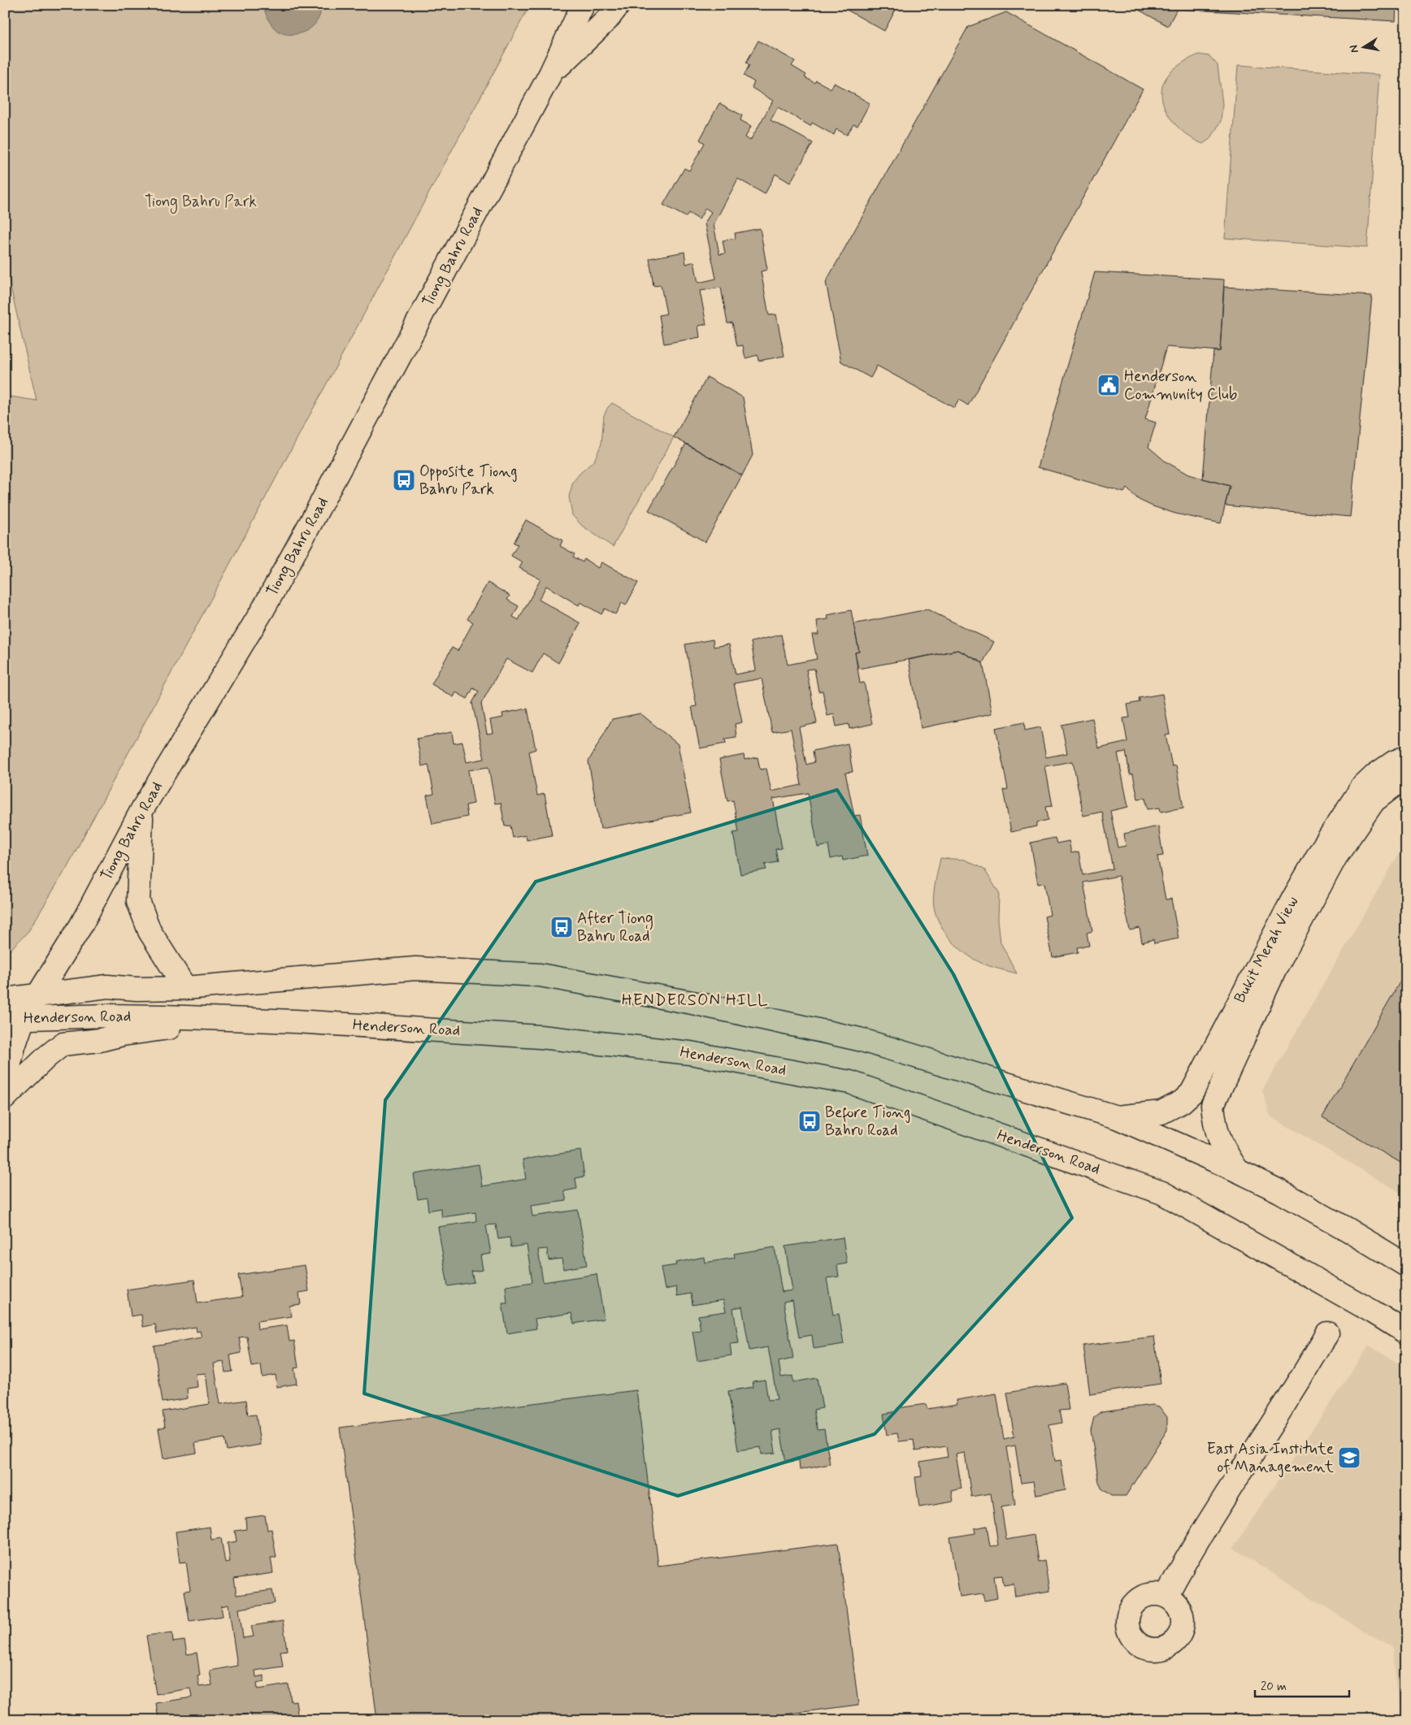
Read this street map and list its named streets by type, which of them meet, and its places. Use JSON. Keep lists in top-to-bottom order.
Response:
{
  "streets": {
    "main road": ["Tiong Bahru Road", "Bukit Merah View", "Henderson Road"]
  },
  "crossings": [
    ["Tiong Bahru Road", "Henderson Road"],
    ["Bukit Merah View", "Henderson Road"]
  ],
  "districts": ["HENDERSON HILL"],
  "parks": ["Tiong Bahru Park"],
  "places": {
    "public building": ["Henderson Community Club"],
    "bus stop": ["Opposite Tiong Bahru Park", "After Tiong Bahru Road", "Before Tiong Bahru Road"],
    "school or university": ["East Asia Institute of Management"]
  },
  "scale_bar": "20 m",
  "north": "left"
}
